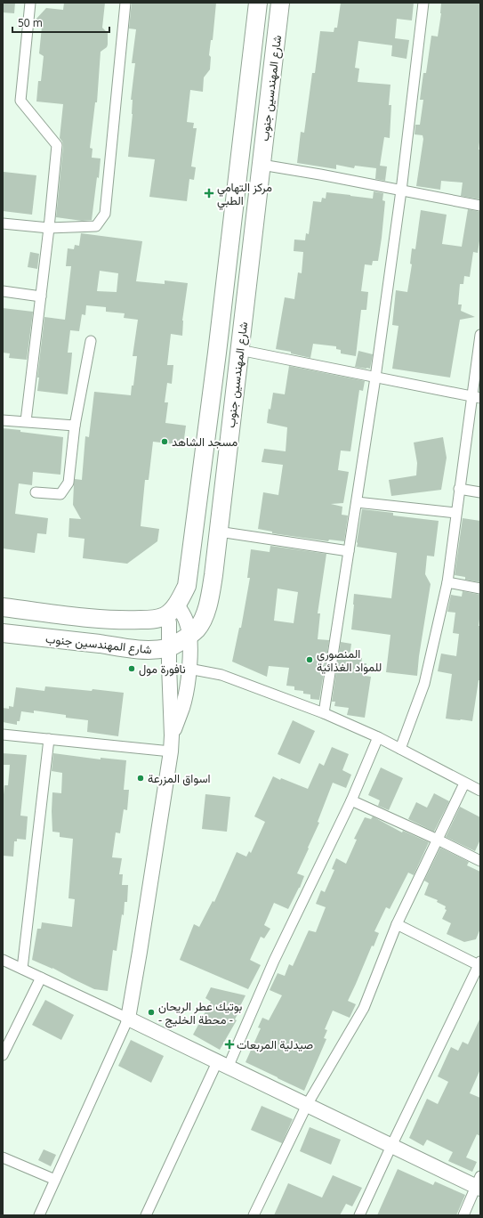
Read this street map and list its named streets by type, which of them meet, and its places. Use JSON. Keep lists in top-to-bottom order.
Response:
{
  "streets": {
    "highway": ["شارع المهندسين جنوب"]
  },
  "places": {
    "health": ["مركز التهامي الطبي", "صيدلية المربعات"],
    "other": [
      "مسجد الشاهد",
      "المنصوري للمواد الغذائية",
      "نافورة مول",
      "اسواق المزرعة",
      "بوتيك عطر الريحان - محطة الخليج -"
    ]
  },
  "scale_bar": "50 m"
}
